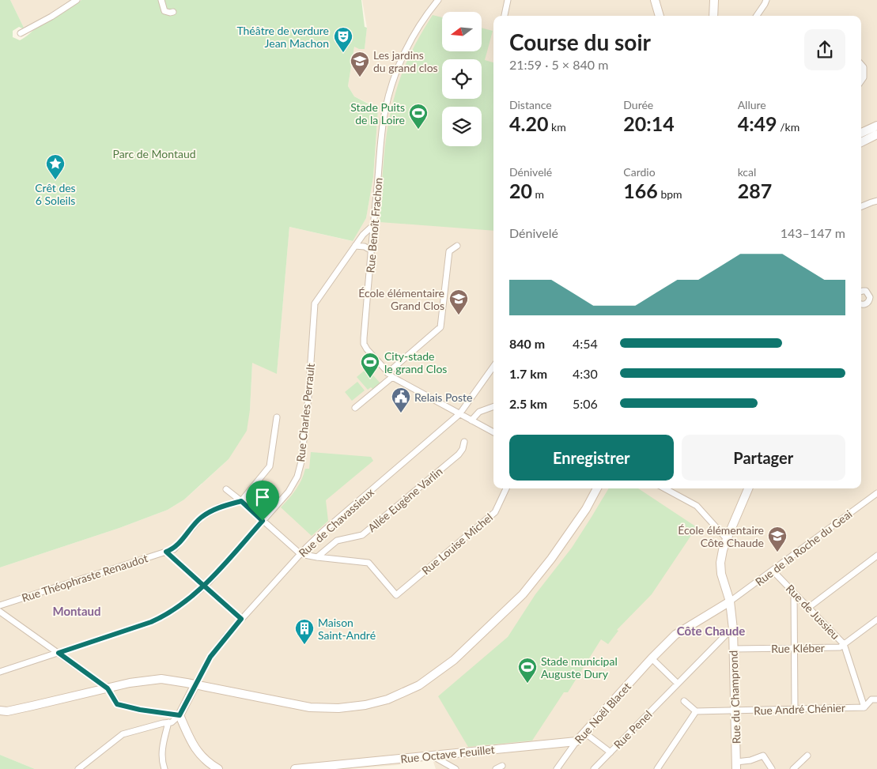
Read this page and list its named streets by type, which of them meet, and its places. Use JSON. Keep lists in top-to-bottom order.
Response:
{
  "streets": {
    "street": [
      "Rue Benoît Frachon",
      "Rue Charles Perrault",
      "Allée Eugène Varlin",
      "Rue de Chavassieux",
      "Rue Louise Michel",
      "Rue de la Roche du Geai",
      "Rue Théophraste Renaudot",
      "Rue de Jussieu",
      "Rue Kléber",
      "Rue du Champrond",
      "Rue André Chénier",
      "Rue Noël Blacet",
      "Rue Penel",
      "Rue Octave Feuillet"
    ]
  },
  "crossings": [
    ["Rue Benoît Frachon", "Rue Charles Perrault"],
    ["Rue Benoît Frachon", "Rue de Chavassieux"],
    ["Allée Eugène Varlin", "Rue Louise Michel"],
    ["Rue de la Roche du Geai", "Rue de Jussieu"],
    ["Rue de la Roche du Geai", "Rue du Champrond"],
    ["Rue de la Roche du Geai", "Rue Noël Blacet"],
    ["Rue de Jussieu", "Rue Kléber"],
    ["Rue de Jussieu", "Rue André Chénier"],
    ["Rue Kléber", "Rue du Champrond"],
    ["Rue du Champrond", "Rue André Chénier"],
    ["Rue du Champrond", "Rue Noël Blacet"],
    ["Rue du Champrond", "Rue Penel"],
    ["Rue Noël Blacet", "Rue Octave Feuillet"]
  ],
  "districts": ["Montaud", "Côte Chaude"],
  "parks": ["Parc de Montaud"],
  "places": {
    "theatre": ["Théâtre de verdure Jean Machon"],
    "school or university": ["Les jardins du grand clos", "École élémentaire Grand Clos", "École élémentaire Côte Chaude"],
    "sports": ["Stade Puits de la Loire", "City-stade le grand Clos", "Stade municipal Auguste Dury"],
    "place": ["Crêt des 6 Soleils"],
    "public building": ["Relais Poste"],
    "building": ["Maison Saint-André"]
  },
  "north": "left",
  "page": {
    "heading": ["Course du soir", "21:59 · 5 × 840 m"],
    "stats": [
      ["Distance", "4.20 km"],
      ["Durée", "20:14"],
      ["Allure", "4:49 /km"],
      ["Dénivelé", "20 m"],
      ["Cardio", "166 bpm"],
      ["kcal", "287"]
    ],
    "chart": ["Dénivelé", "143–147 m"],
    "list": [
      {
        "name": "840 m",
        "note": "4:54"
      },
      {
        "name": "1.7 km",
        "note": "4:30"
      },
      {
        "name": "2.5 km",
        "note": "5:06"
      }
    ],
    "buttons": ["Enregistrer", "Partager"]
  }
}
